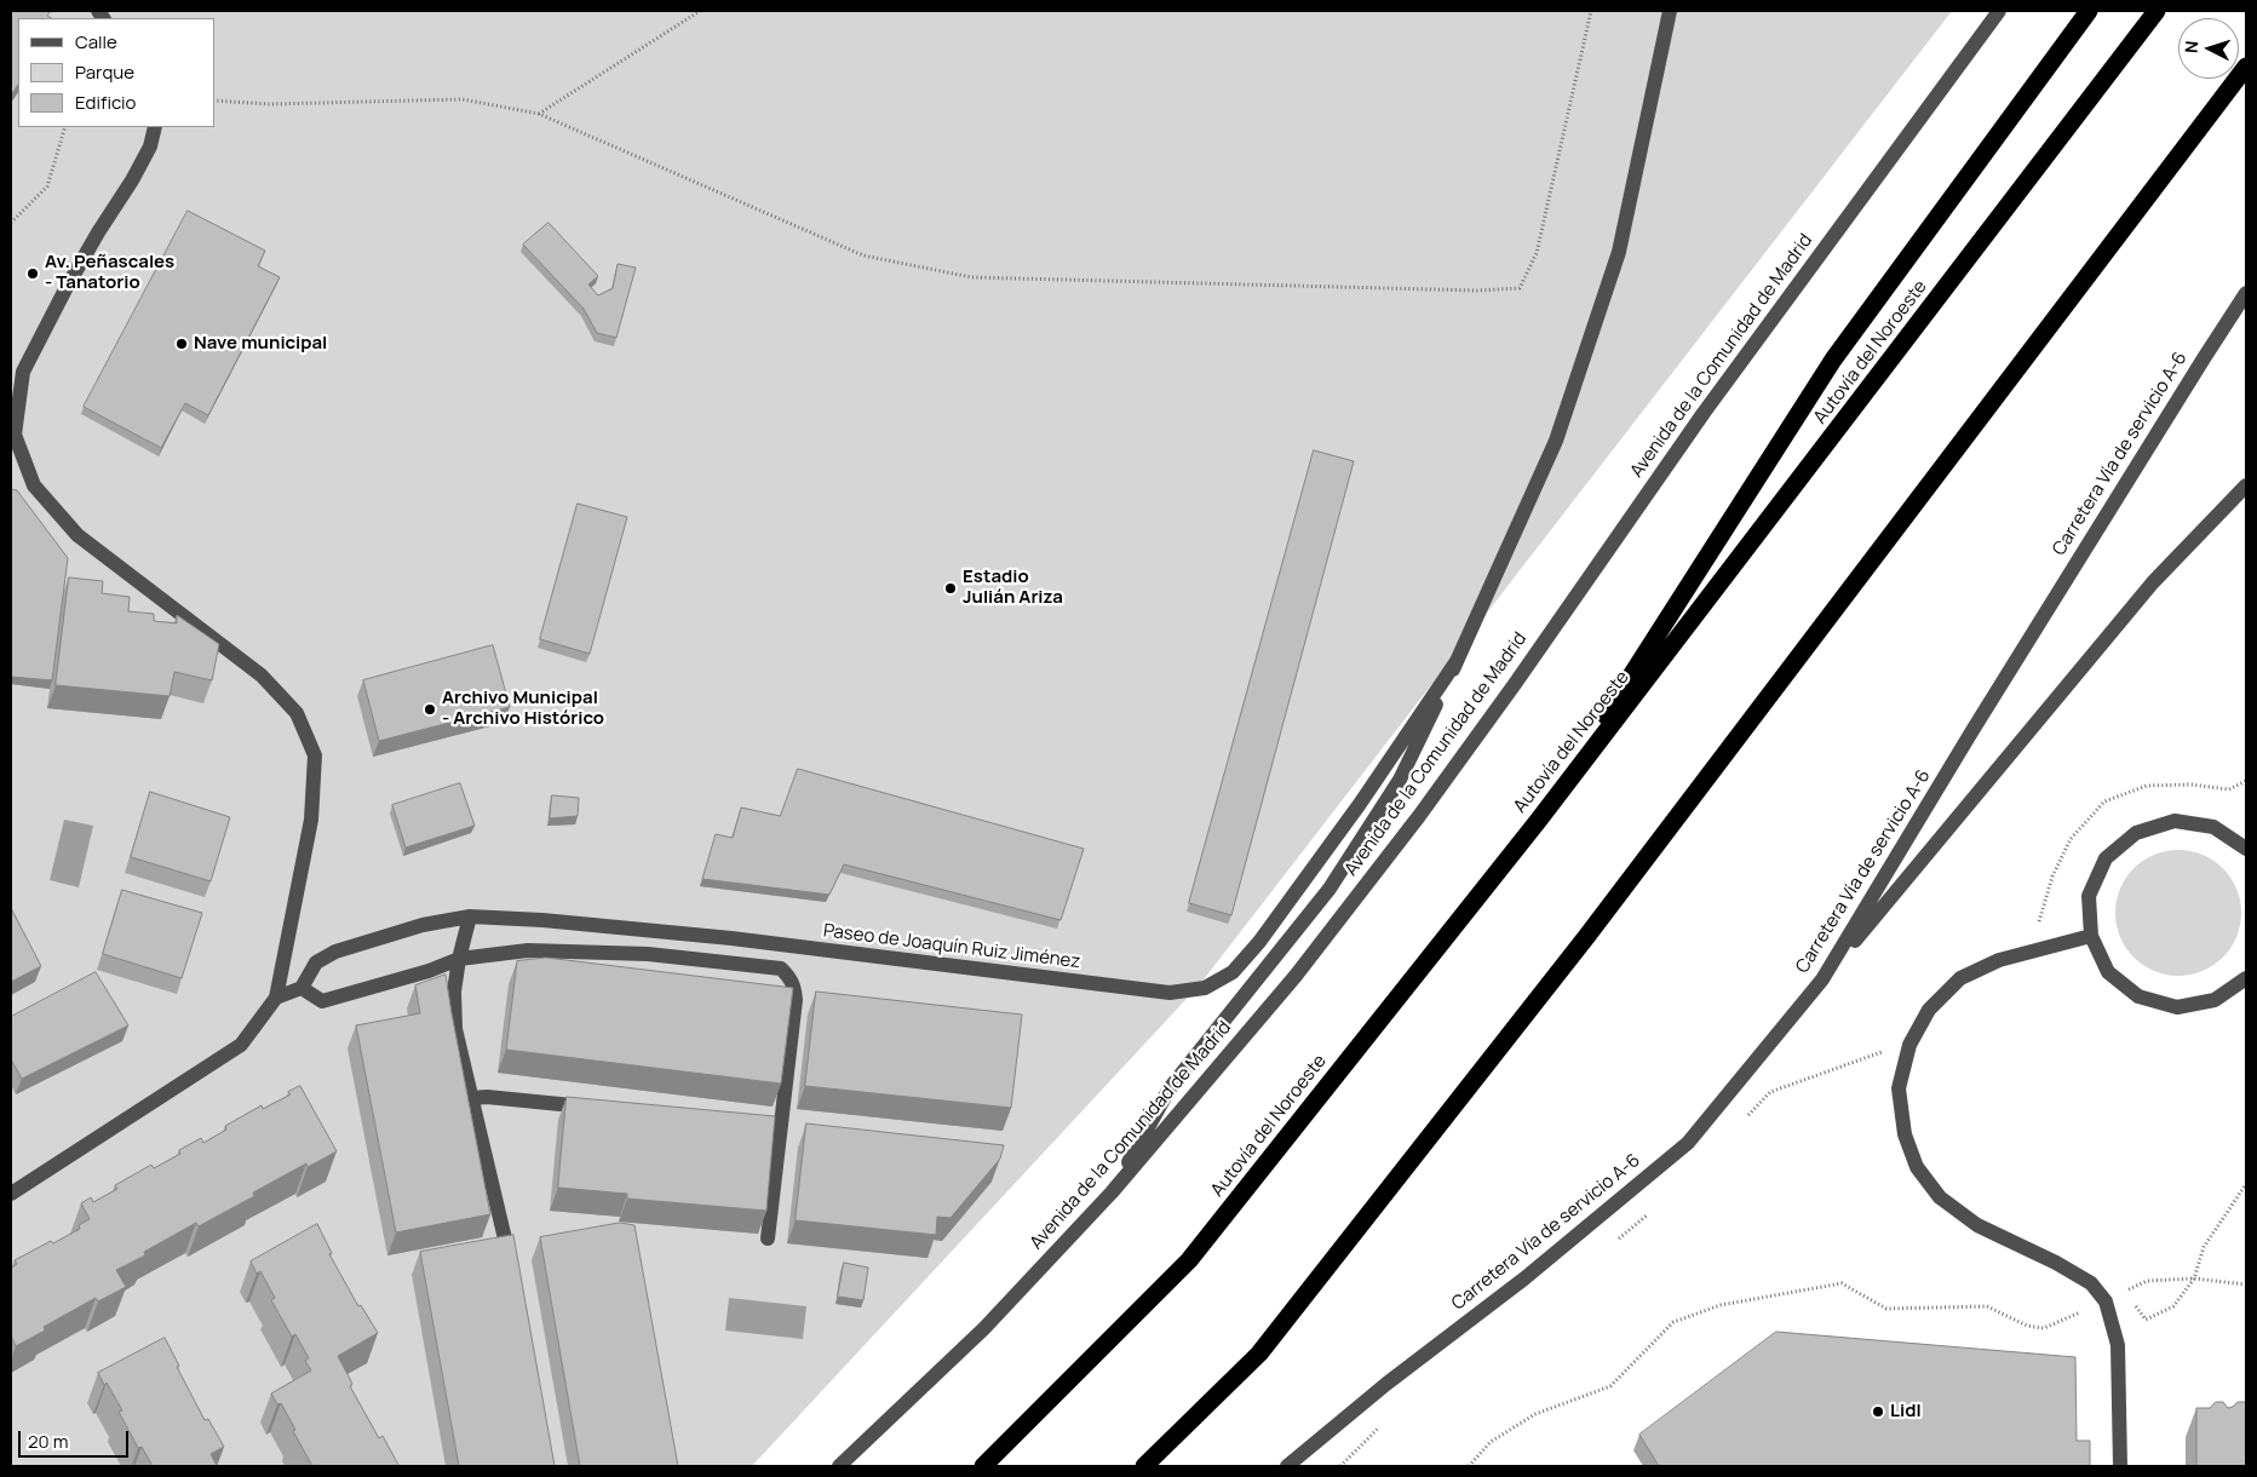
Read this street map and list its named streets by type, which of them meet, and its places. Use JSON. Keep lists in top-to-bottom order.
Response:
{
  "streets": {
    "highway": ["Autovía del Noroeste"],
    "street": ["Avenida de la Comunidad de Madrid", "Carretera Vía de servicio A-6", "Paseo de Joaquín Ruiz Jiménez"]
  },
  "places": [
    "Av. Peñascales - Tanatorio",
    "Nave municipal",
    "Estadio Julián Ariza",
    "Archivo Municipal - Archivo Histórico",
    "Lidl"
  ],
  "legend": ["Calle", "Parque", "Edificio"],
  "scale_bar": "20 m",
  "north": "left"
}
